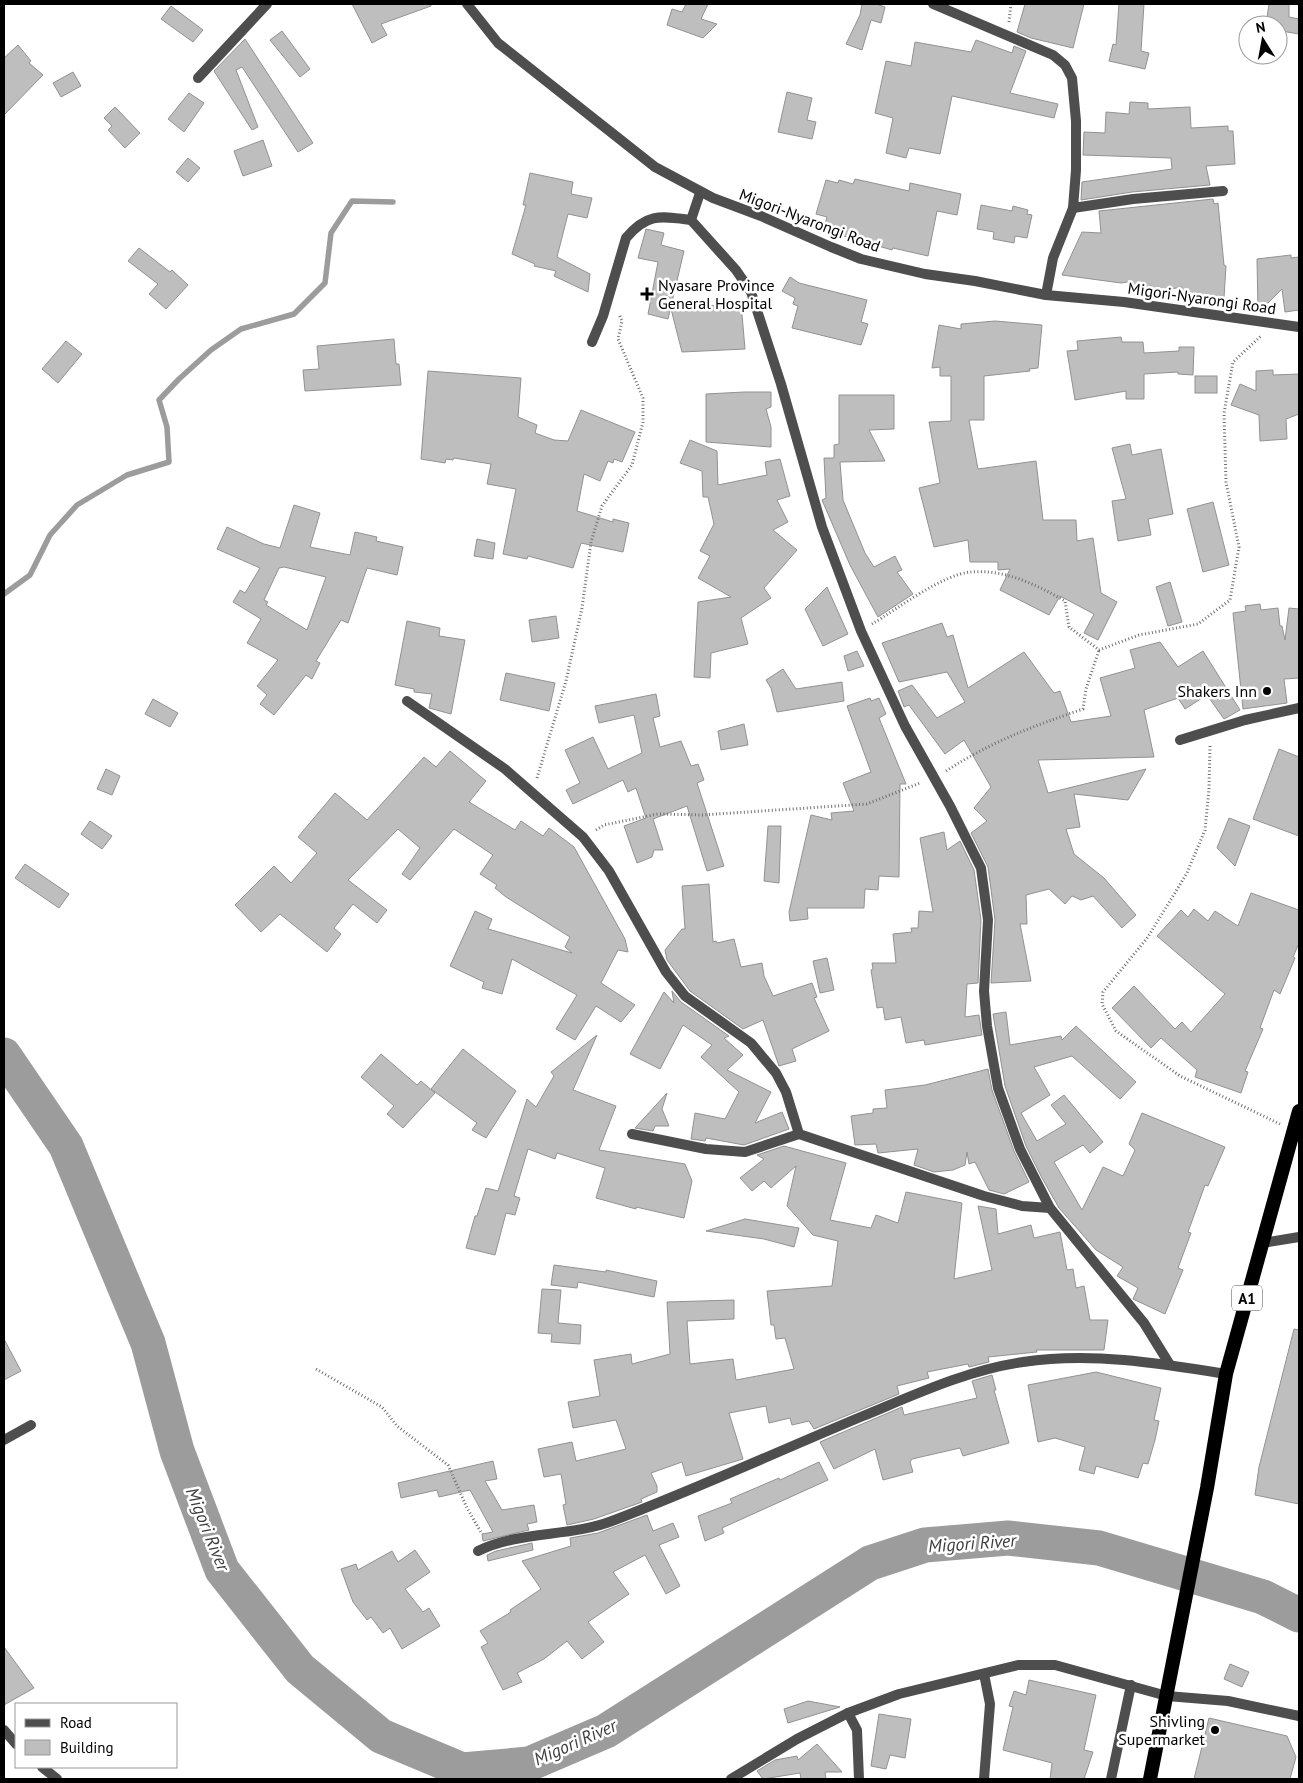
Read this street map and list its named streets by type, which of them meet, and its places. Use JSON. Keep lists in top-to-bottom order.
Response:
{
  "streets": {
    "highway": ["A1"],
    "street": ["Migori-Nyarongi Road"]
  },
  "water": ["Migori River"],
  "places": {
    "health": ["Nyasare Province General Hospital"],
    "other": ["Shakers Inn", "Shivling Supermarket"]
  },
  "legend": ["Road", "Building"],
  "north": "top"
}
